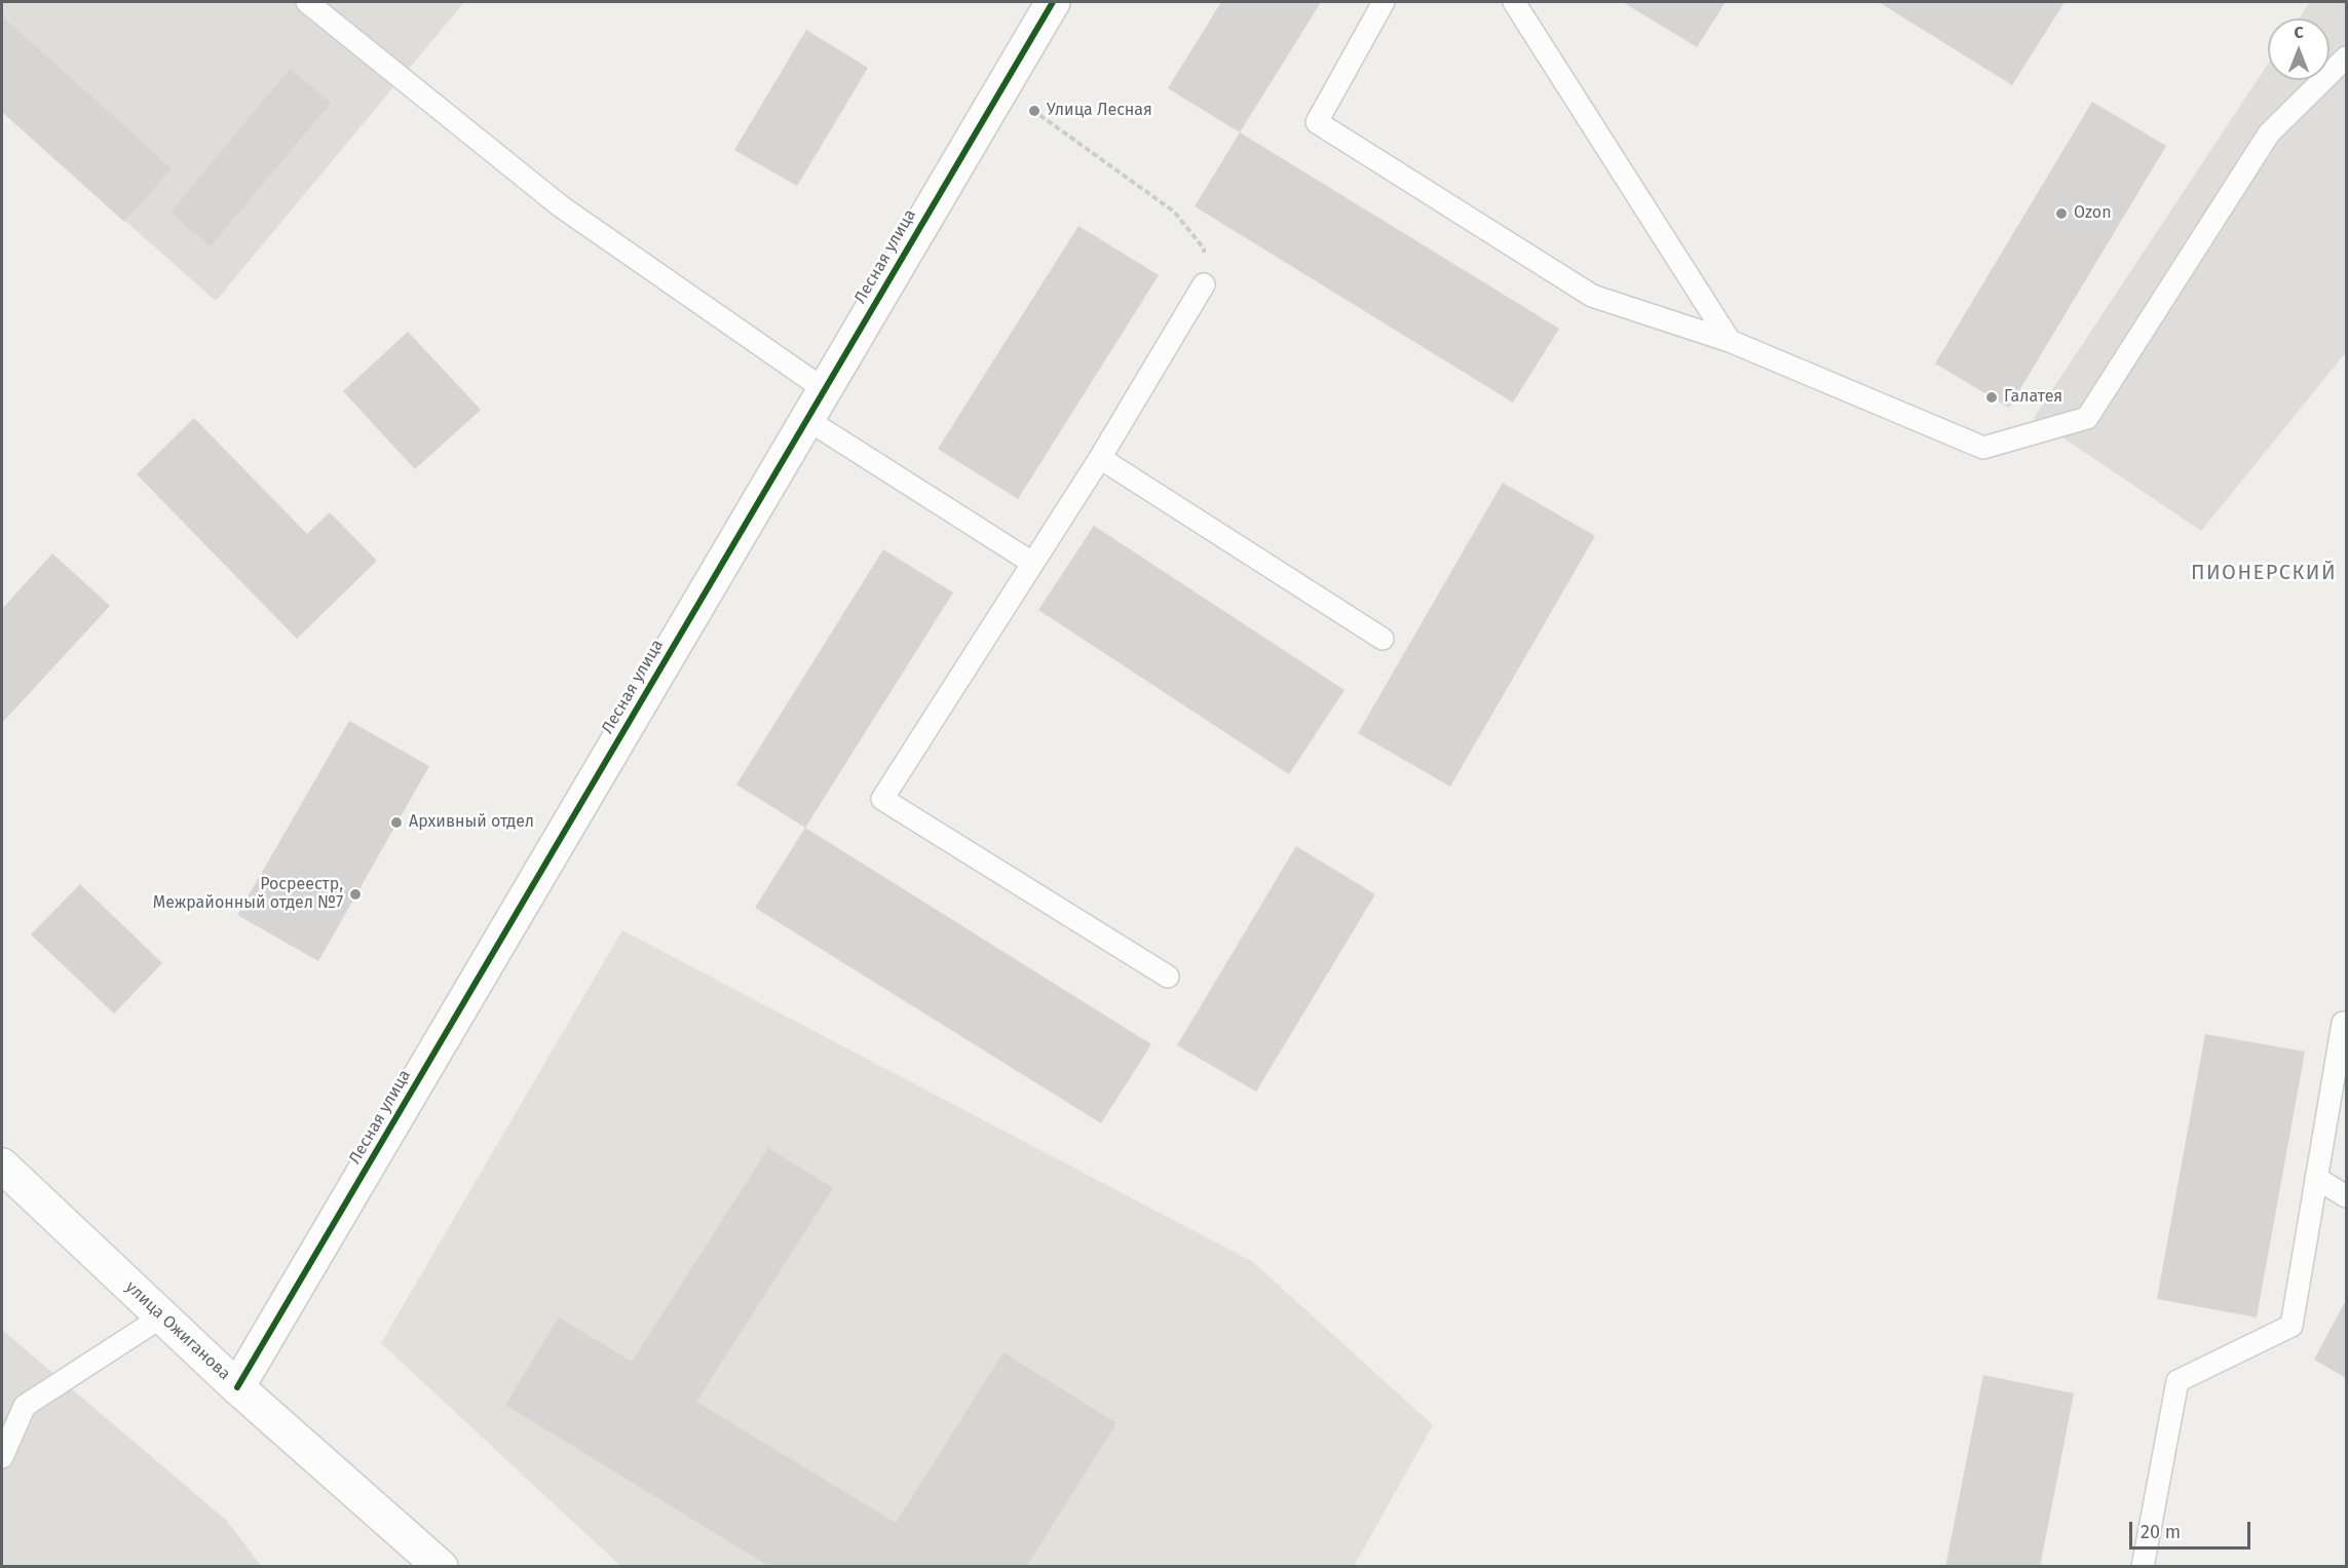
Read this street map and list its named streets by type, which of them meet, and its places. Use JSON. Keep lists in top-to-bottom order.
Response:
{
  "streets": {
    "street": ["Лесная улица", "улица Ожиганова"]
  },
  "crossings": [
    ["Лесная улица", "улица Ожиганова"]
  ],
  "districts": ["ПИОНЕРСКИЙ"],
  "places": [
    "Улица Лесная",
    "Ozon",
    "Галатея",
    "Архивный отдел",
    "Росреестр, Межрайонный отдел №7"
  ],
  "scale_bar": "20 m",
  "north": "top"
}
